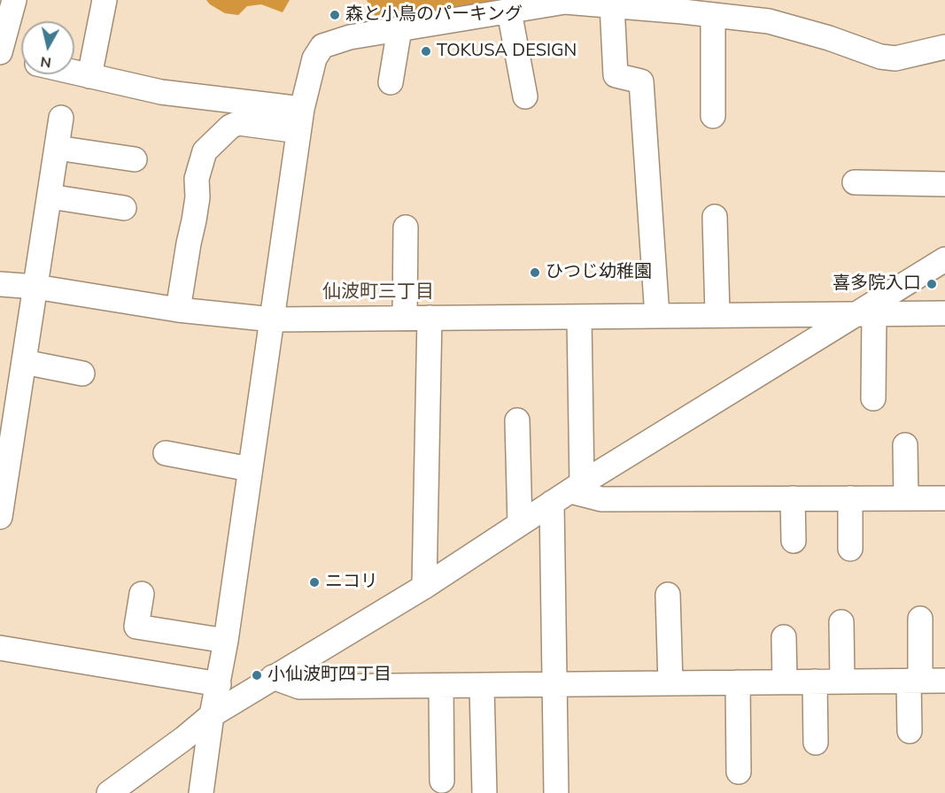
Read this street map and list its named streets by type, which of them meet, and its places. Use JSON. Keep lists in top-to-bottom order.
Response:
{
  "districts": ["仙波町三丁目"],
  "places": [
    "森と小鳥のパーキング",
    "TOKUSA DESIGN",
    "ひつじ幼稚園",
    "喜多院入口",
    "ニコリ",
    "小仙波町四丁目"
  ],
  "north": "bottom"
}
